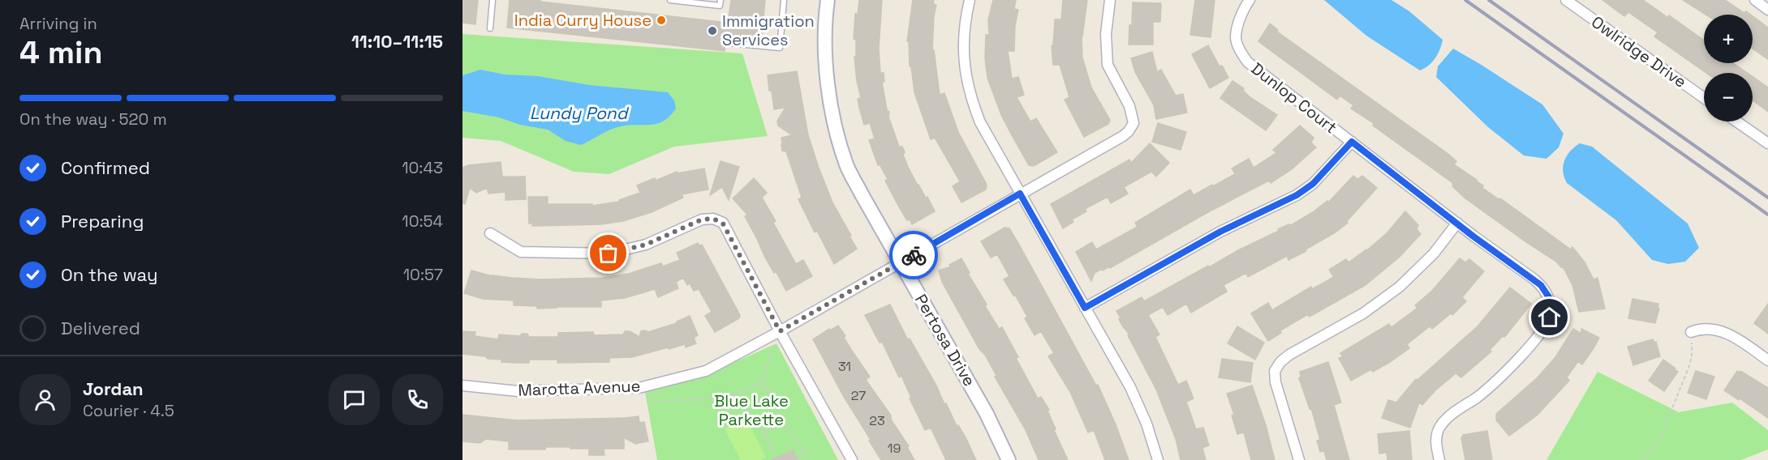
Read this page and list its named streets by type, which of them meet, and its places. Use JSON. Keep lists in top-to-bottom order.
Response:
{
  "streets": {
    "street": [
      "Owlridge Drive",
      "Dunlop Court",
      "Pertosa Drive",
      "Marotta Avenue"
    ]
  },
  "crossings": [
    ["Pertosa Drive", "Marotta Avenue"]
  ],
  "water": ["Lundy Pond"],
  "parks": ["Blue Lake Parkette"],
  "places": ["India Curry House", "Immigration Services"],
  "house_numbers": [
    "31",
    "27",
    "23",
    "19"
  ],
  "page": {
    "heading": ["4 min", "Arriving in", "11:10–11:15"],
    "panel": ["Jordan", "Courier · 4.5"],
    "map_buttons": ["+", "−"],
    "bar": "On the way · 520 m",
    "list": [
      ["Confirmed", "10:43"],
      ["Preparing", "10:54"],
      ["On the way", "10:57"],
      "Delivered"
    ]
  }
}
